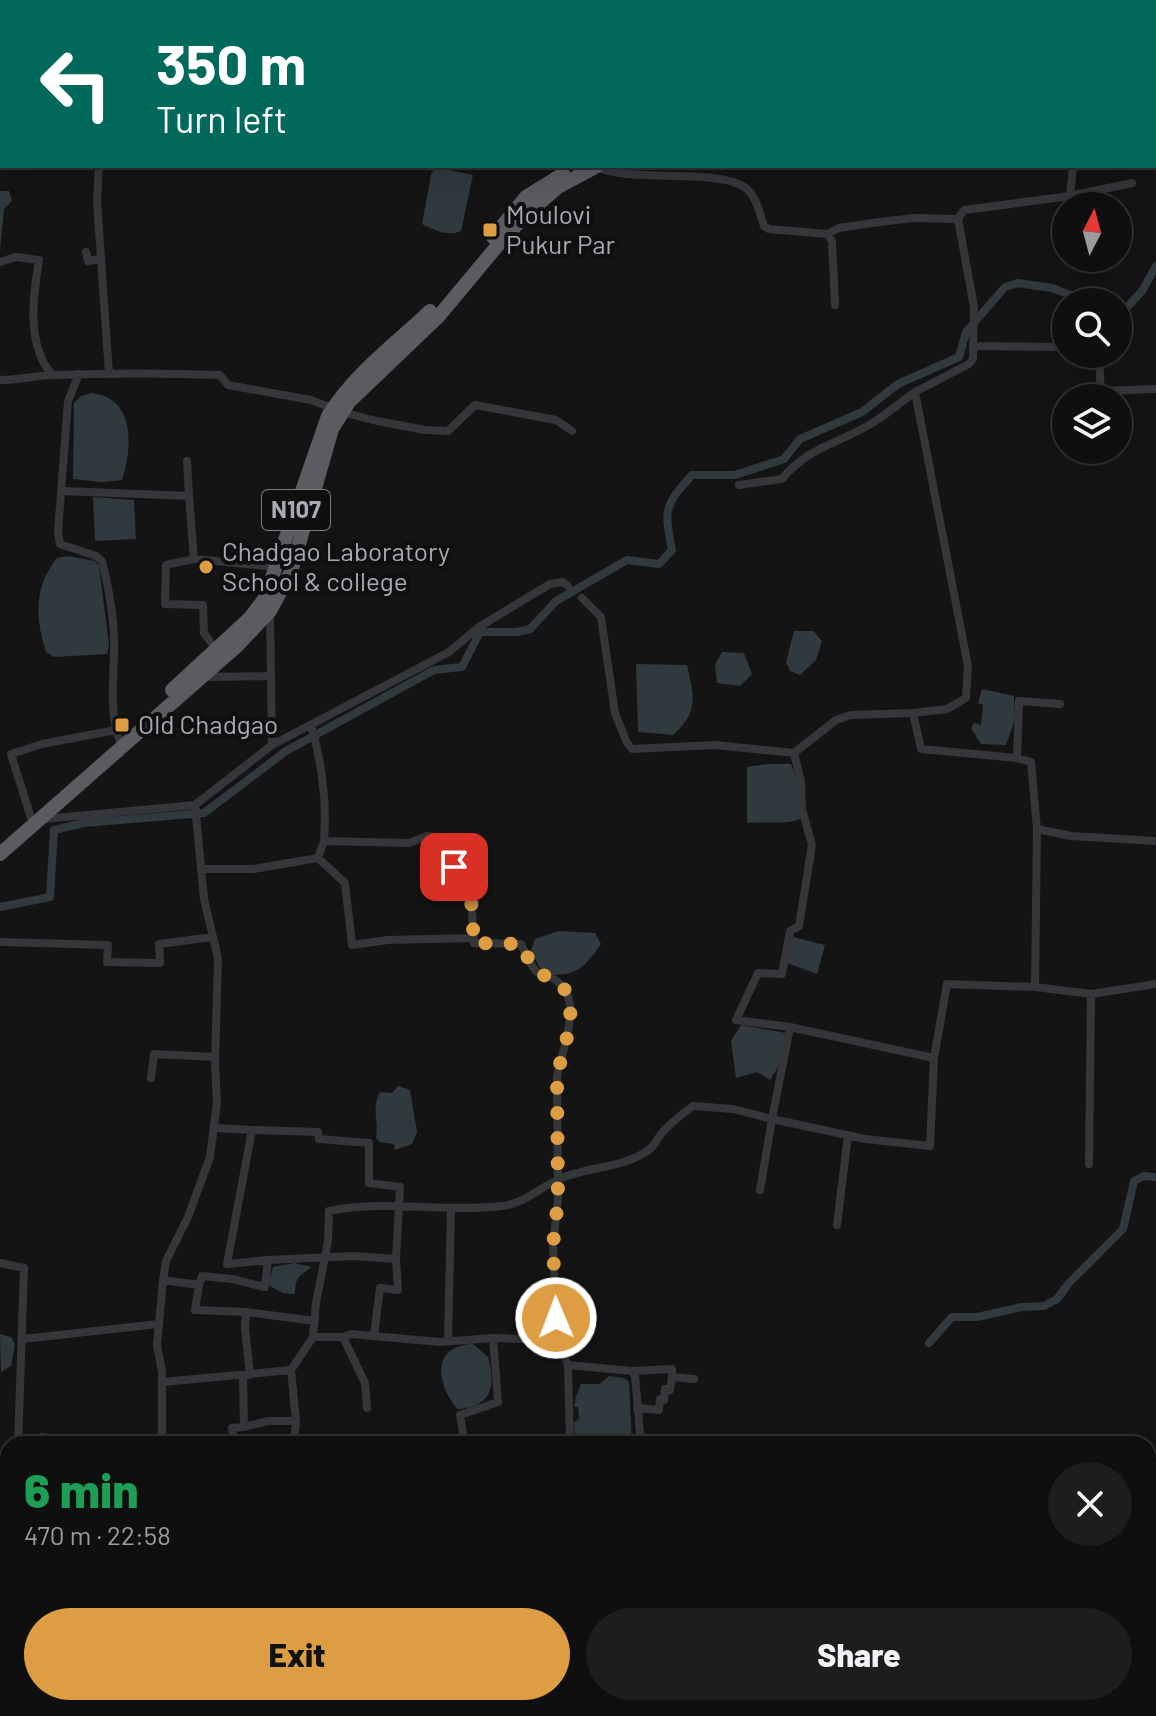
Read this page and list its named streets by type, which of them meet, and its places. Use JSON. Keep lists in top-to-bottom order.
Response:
{
  "streets": {
    "highway": ["N107"]
  },
  "places": {
    "transit": ["Moulovi Pukur Par", "Old Chadgao"],
    "other": ["Chadgao Laboratory School & college"]
  },
  "north": "top",
  "page": {
    "turn": ["350 m", "Turn left"],
    "heading": ["6 min", "470 m · 22:58"],
    "buttons": ["Exit", "Share"]
  }
}
